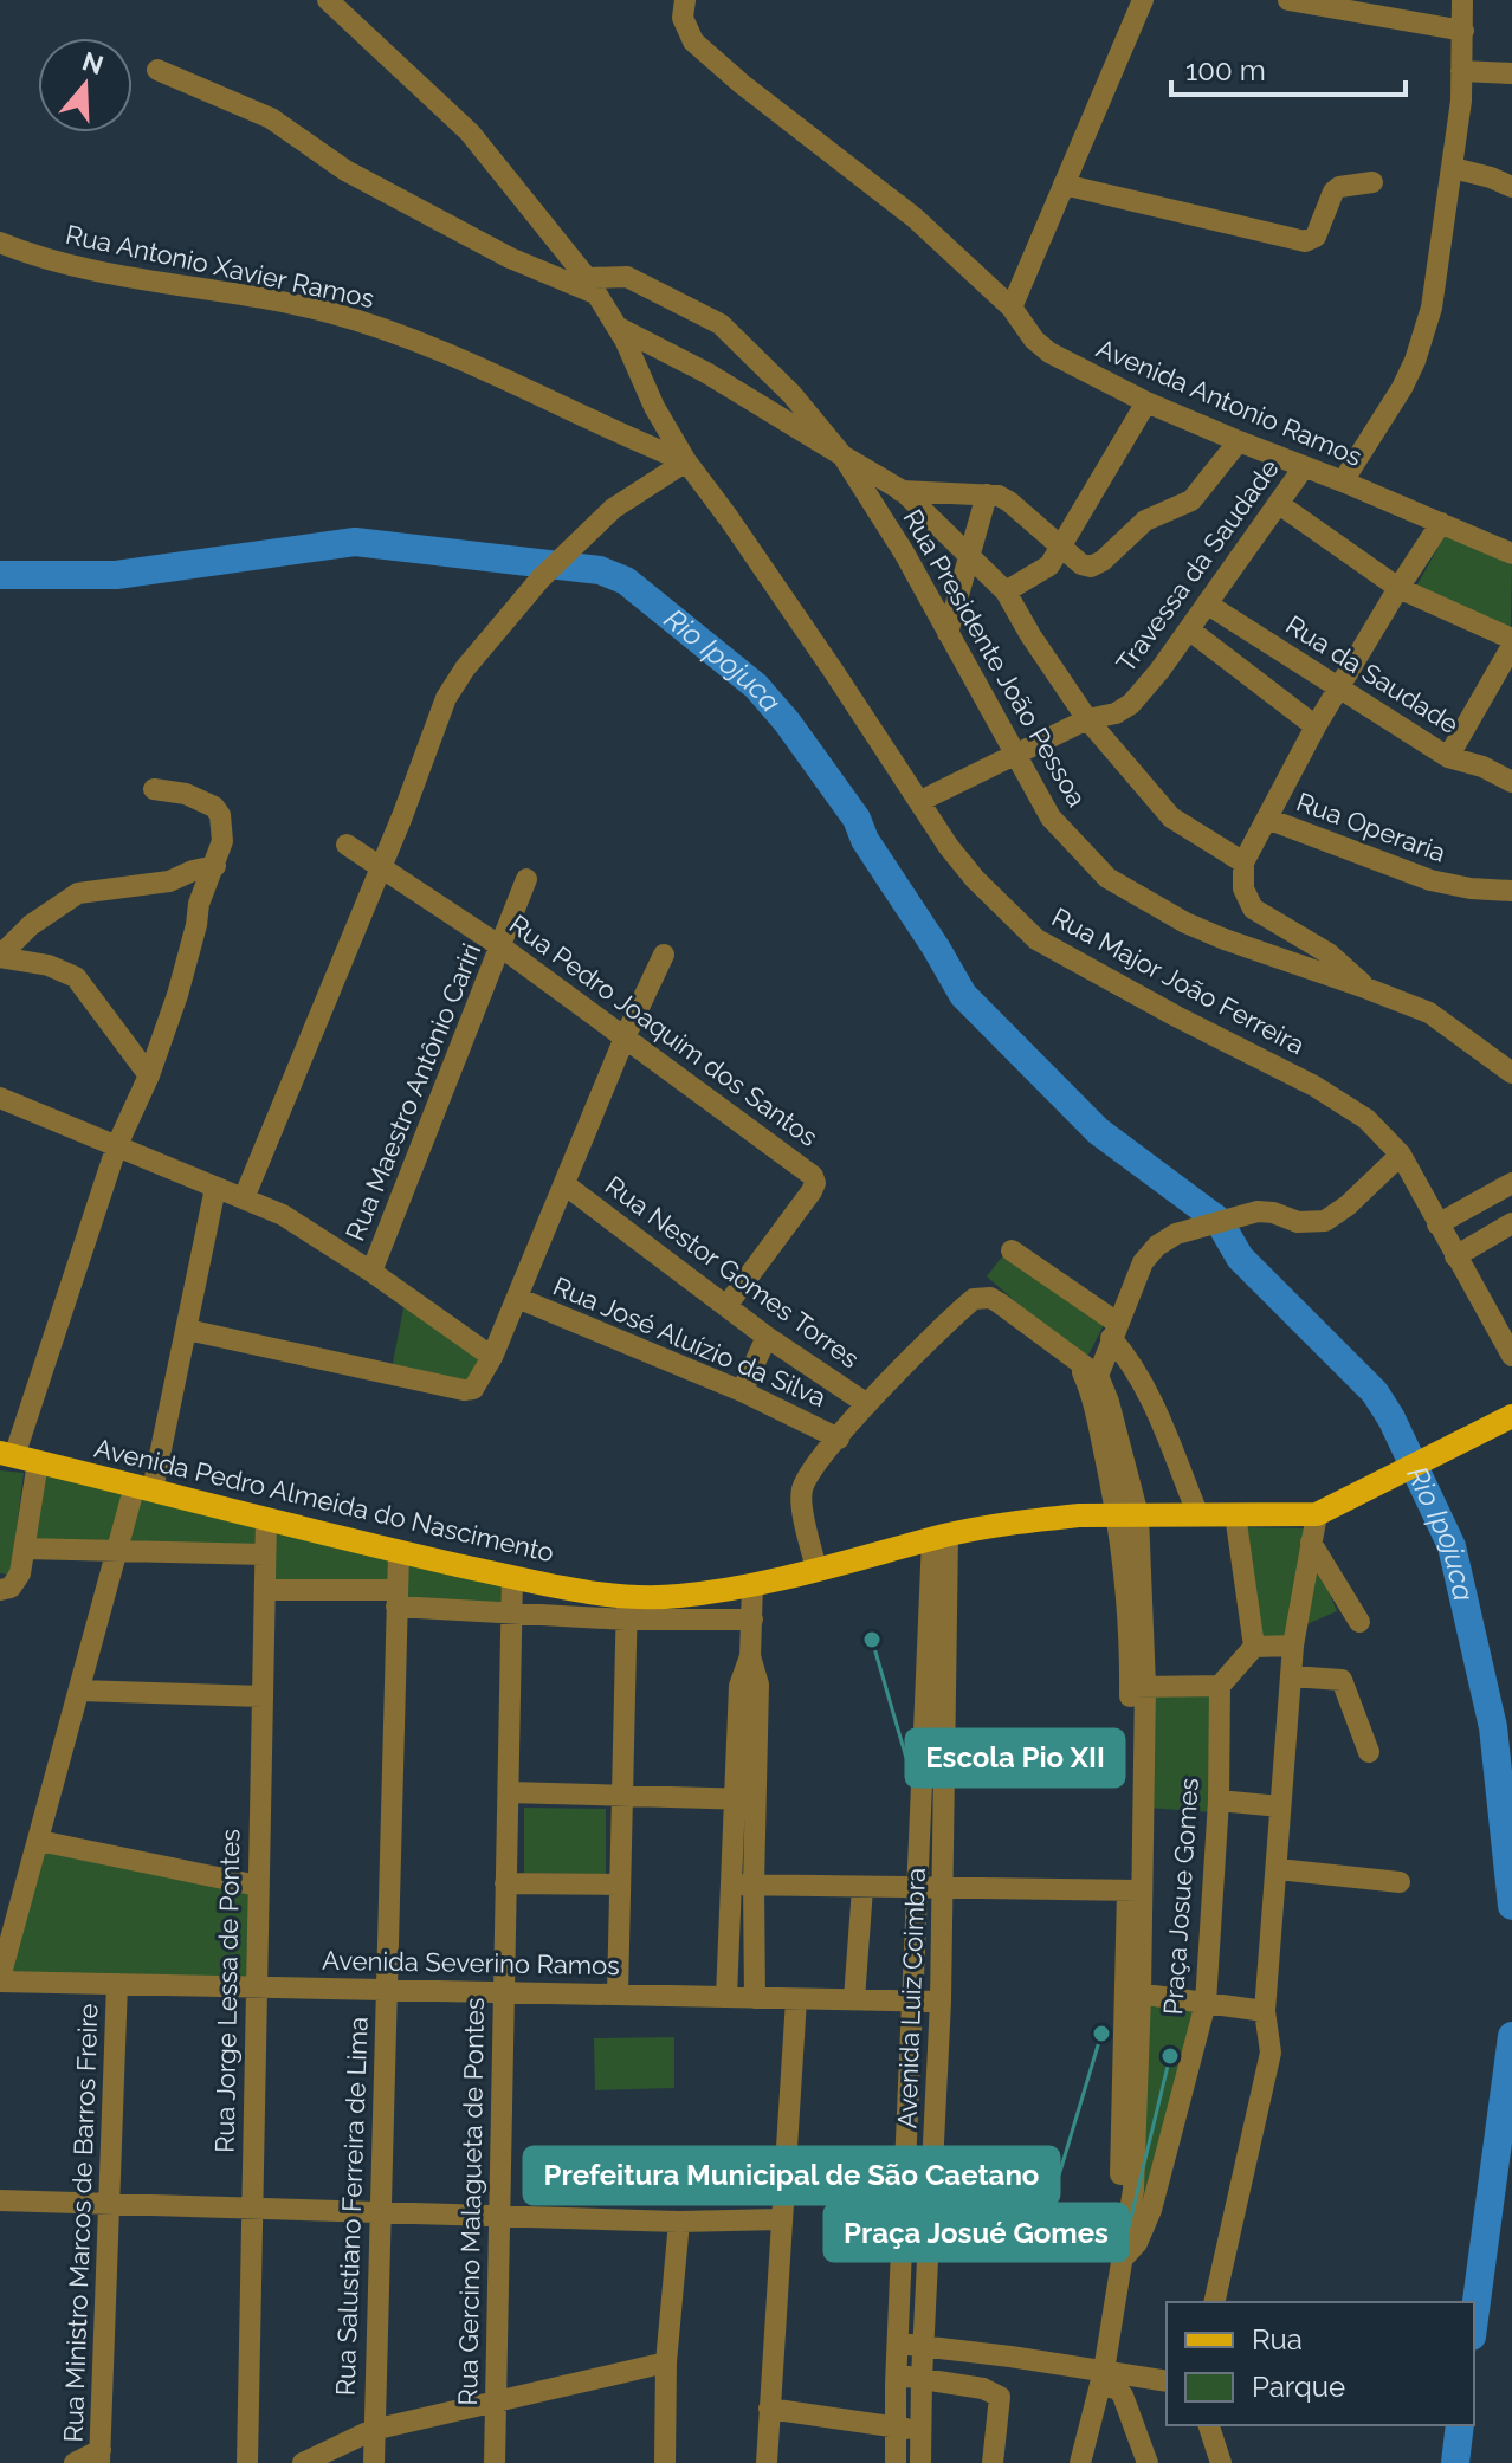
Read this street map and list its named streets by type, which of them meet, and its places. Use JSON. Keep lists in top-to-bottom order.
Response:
{
  "streets": {
    "main road": ["Avenida Pedro Almeida do Nascimento"],
    "street": [
      "Rua Antonio Xavier Ramos",
      "Avenida Antonio Ramos",
      "Travessa da Saudade",
      "Rua Presidente João Pessoa",
      "Rua da Saudade",
      "Rua Operaria",
      "Rua Major João Ferreira",
      "Rua Pedro Joaquim dos Santos",
      "Rua Maestro Antônio Cariri",
      "Rua Nestor Gomes Torres",
      "Rua José Aluízio da Silva",
      "Praça Josue Gomes",
      "Avenida Severino Ramos",
      "Rua Jorge Lessa de Pontes",
      "Avenida Luiz Coimbra",
      "Rua Gercino Malagueta de Pontes",
      "Rua Salustiano Ferreira de Lima",
      "Rua Ministro Marcos de Barros Freire"
    ]
  },
  "crossings": [
    ["Rua Antonio Xavier Ramos", "Rua Major João Ferreira"],
    ["Avenida Antonio Ramos", "Travessa da Saudade"],
    ["Travessa da Saudade", "Rua Presidente João Pessoa"],
    ["Travessa da Saudade", "Rua da Saudade"],
    ["Travessa da Saudade", "Rua Major João Ferreira"],
    ["Rua Presidente João Pessoa", "Rua Major João Ferreira"],
    ["Rua Pedro Joaquim dos Santos", "Rua Maestro Antônio Cariri"],
    ["Rua Pedro Joaquim dos Santos", "Rua Nestor Gomes Torres"],
    ["Avenida Pedro Almeida do Nascimento", "Rua Jorge Lessa de Pontes"],
    ["Avenida Pedro Almeida do Nascimento", "Avenida Luiz Coimbra"],
    ["Avenida Pedro Almeida do Nascimento", "Rua Gercino Malagueta de Pontes"],
    ["Avenida Pedro Almeida do Nascimento", "Rua Salustiano Ferreira de Lima"],
    ["Avenida Severino Ramos", "Rua Jorge Lessa de Pontes"],
    ["Avenida Severino Ramos", "Avenida Luiz Coimbra"],
    ["Avenida Severino Ramos", "Rua Gercino Malagueta de Pontes"],
    ["Avenida Severino Ramos", "Rua Salustiano Ferreira de Lima"],
    ["Avenida Severino Ramos", "Rua Ministro Marcos de Barros Freire"]
  ],
  "water": ["Rio Ipojuca"],
  "places": ["Escola Pio XII", "Prefeitura Municipal de São Caetano", "Praça Josué Gomes"],
  "legend": ["Rua", "Parque"],
  "scale_bar": "100 m",
  "north": "top"
}
